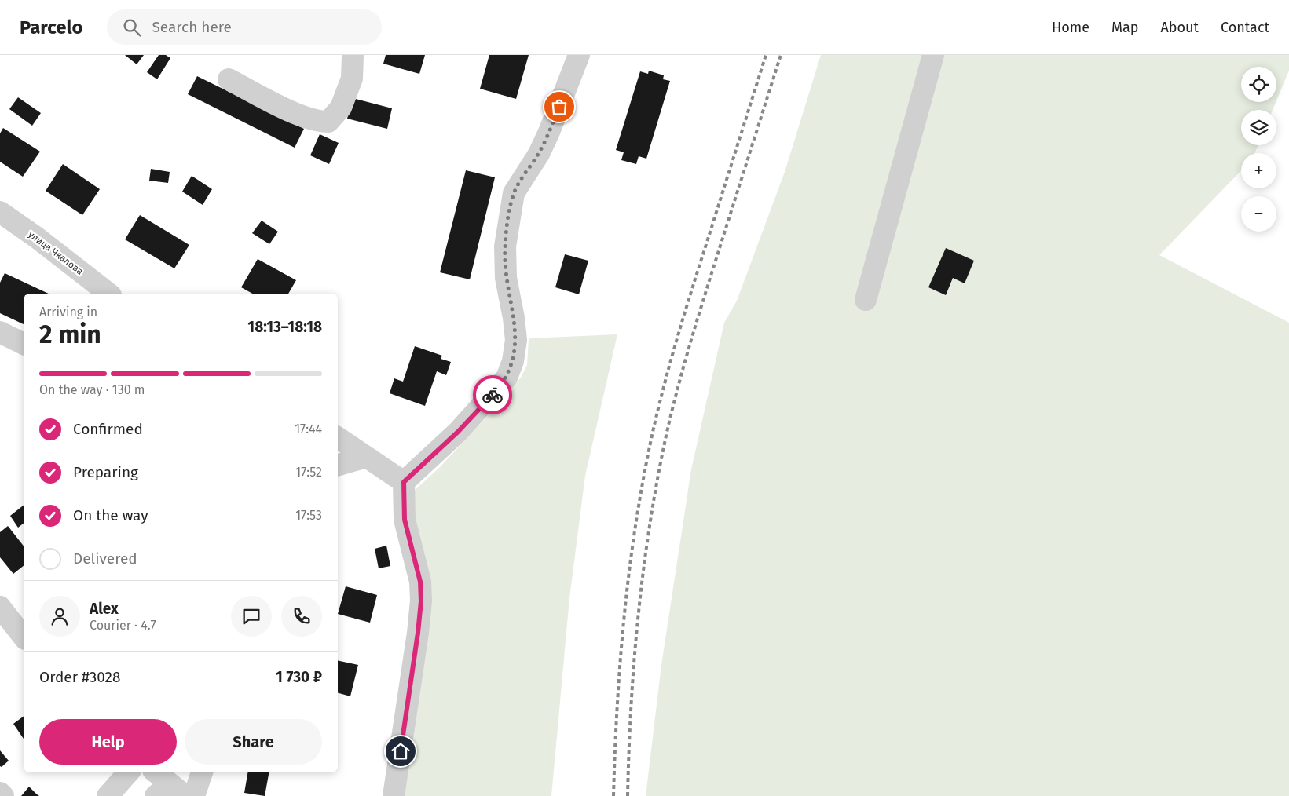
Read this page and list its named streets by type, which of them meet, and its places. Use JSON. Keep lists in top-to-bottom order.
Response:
{
  "streets": {
    "street": ["улица Чкалова"]
  },
  "page": {
    "header": "Parcelo",
    "search": "Search here",
    "nav": [
      "Home",
      "Map",
      "About",
      "Contact"
    ],
    "map_buttons": ["+", "−"],
    "heading": ["2 min", "Arriving in", "18:13–18:18"],
    "panel": [
      "Alex",
      "Courier · 4.7",
      "Order #3028",
      "1 730 ₽"
    ],
    "bar": "On the way · 130 m",
    "list": [
      ["Confirmed", "17:44"],
      ["Preparing", "17:52"],
      ["On the way", "17:53"],
      "Delivered"
    ],
    "buttons": ["Help", "Share"]
  }
}
